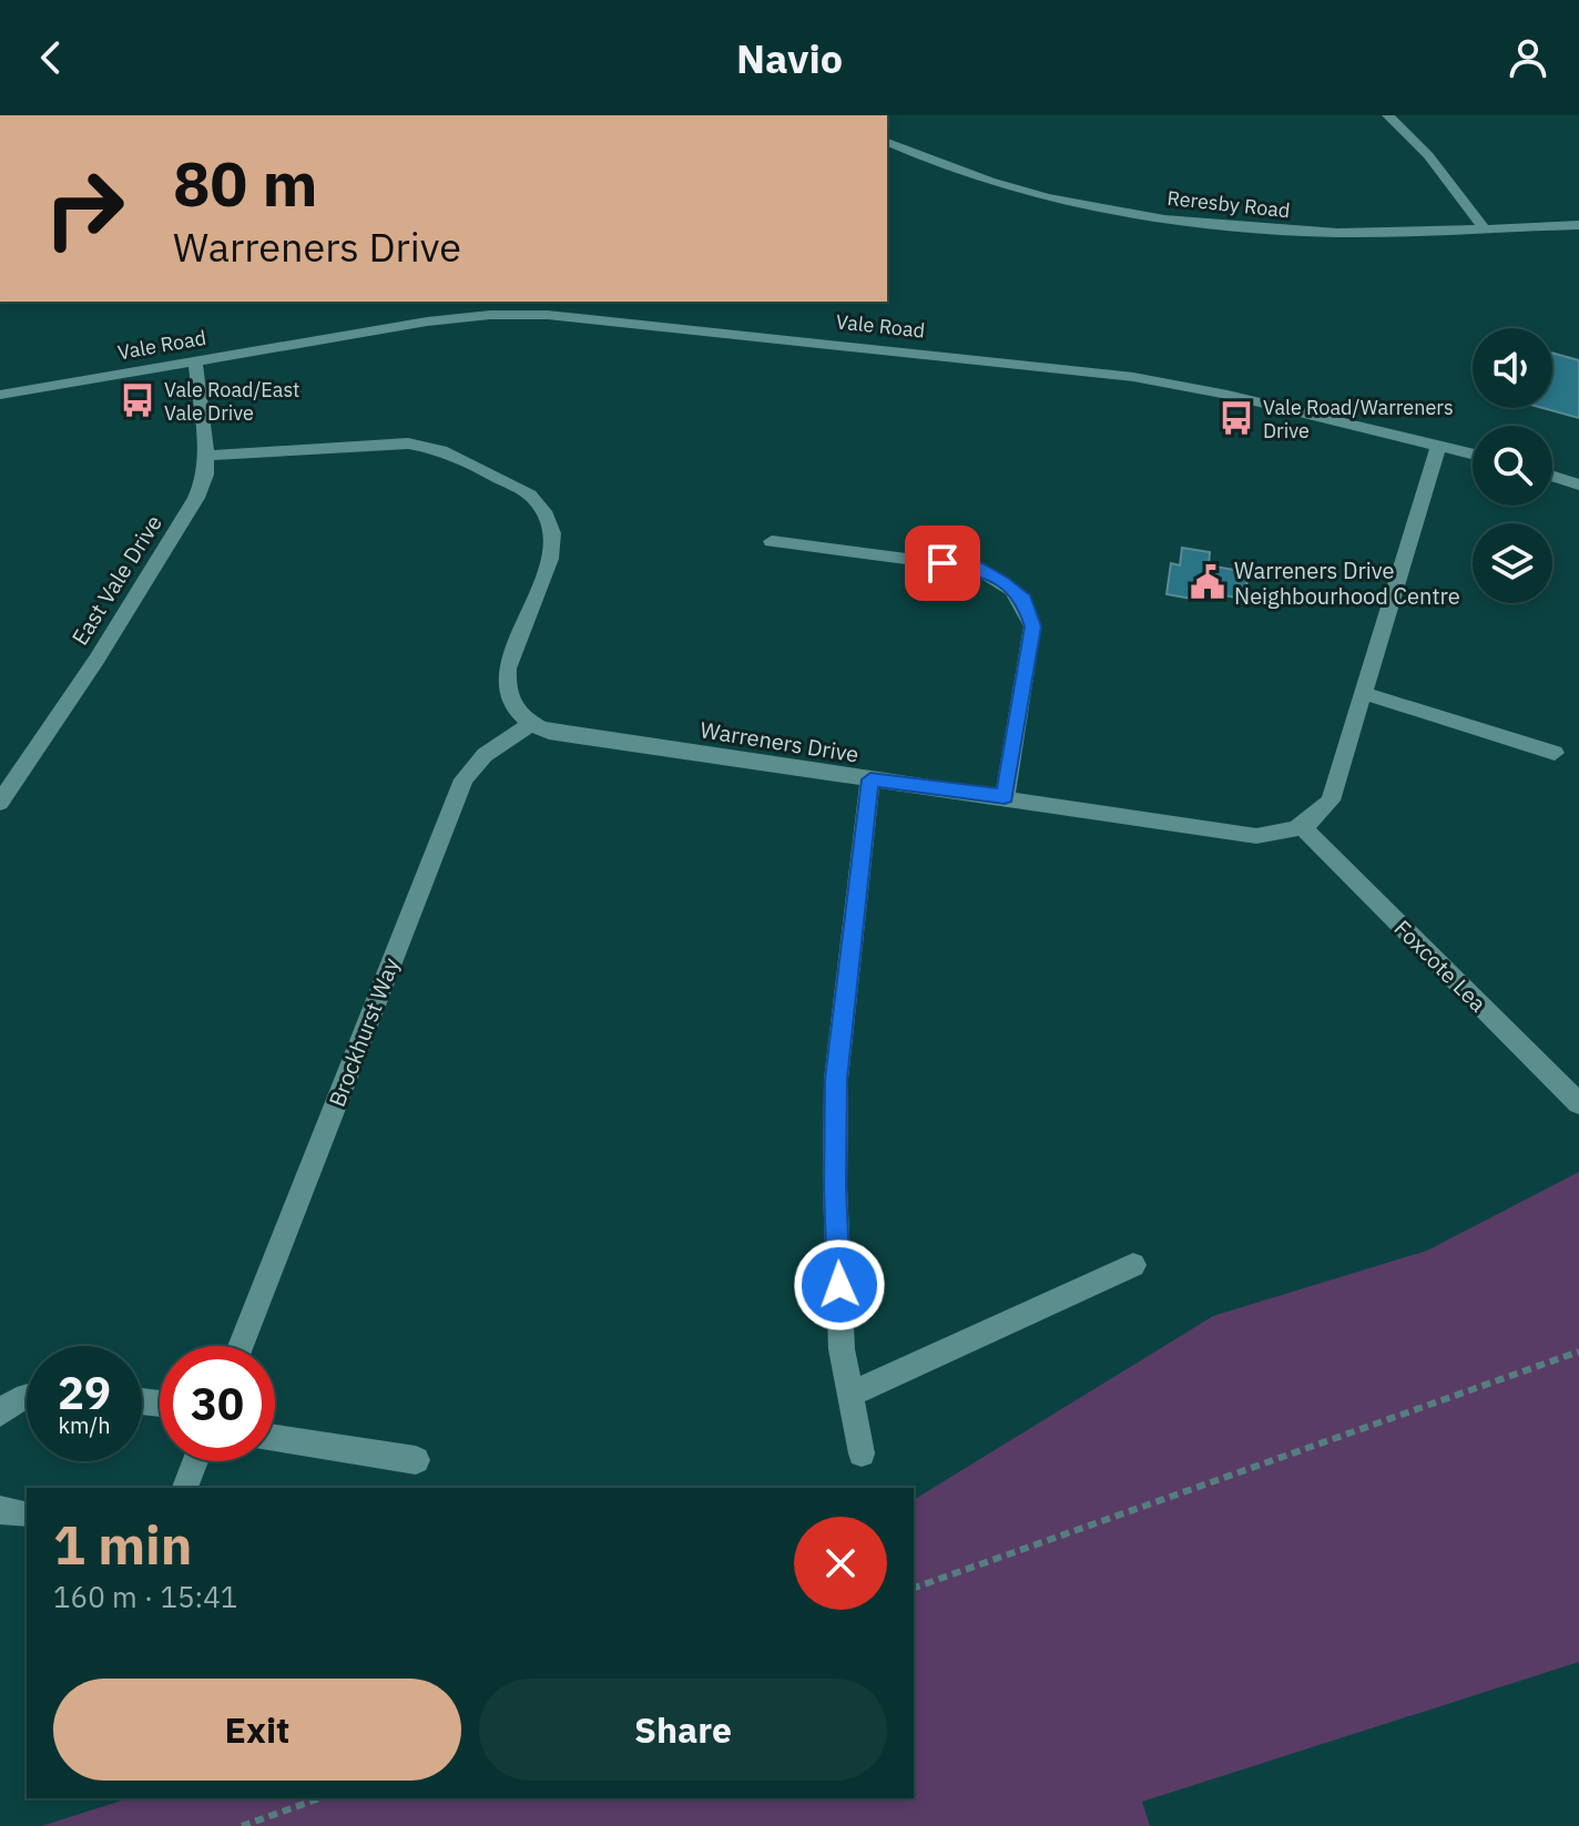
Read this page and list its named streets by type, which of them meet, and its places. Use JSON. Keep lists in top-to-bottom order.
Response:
{
  "streets": {
    "street": [
      "Reresby Road",
      "Vale Road",
      "East Vale Drive",
      "Warreners Drive",
      "Foxcote Lea",
      "Brockhurst Way"
    ]
  },
  "crossings": [
    ["Vale Road", "East Vale Drive"],
    ["Warreners Drive", "Foxcote Lea"],
    ["Warreners Drive", "Brockhurst Way"]
  ],
  "places": {
    "bus stop": ["Vale Road/East Vale Drive", "Vale Road/Warreners Drive"],
    "public building": ["Warreners Drive Neighbourhood Centre"]
  },
  "page": {
    "header": "Navio",
    "turn": ["80 m", "Warreners Drive"],
    "speed": "29 km/h",
    "limit": "30",
    "heading": ["1 min", "160 m · 15:41"],
    "buttons": ["Exit", "Share"]
  }
}
